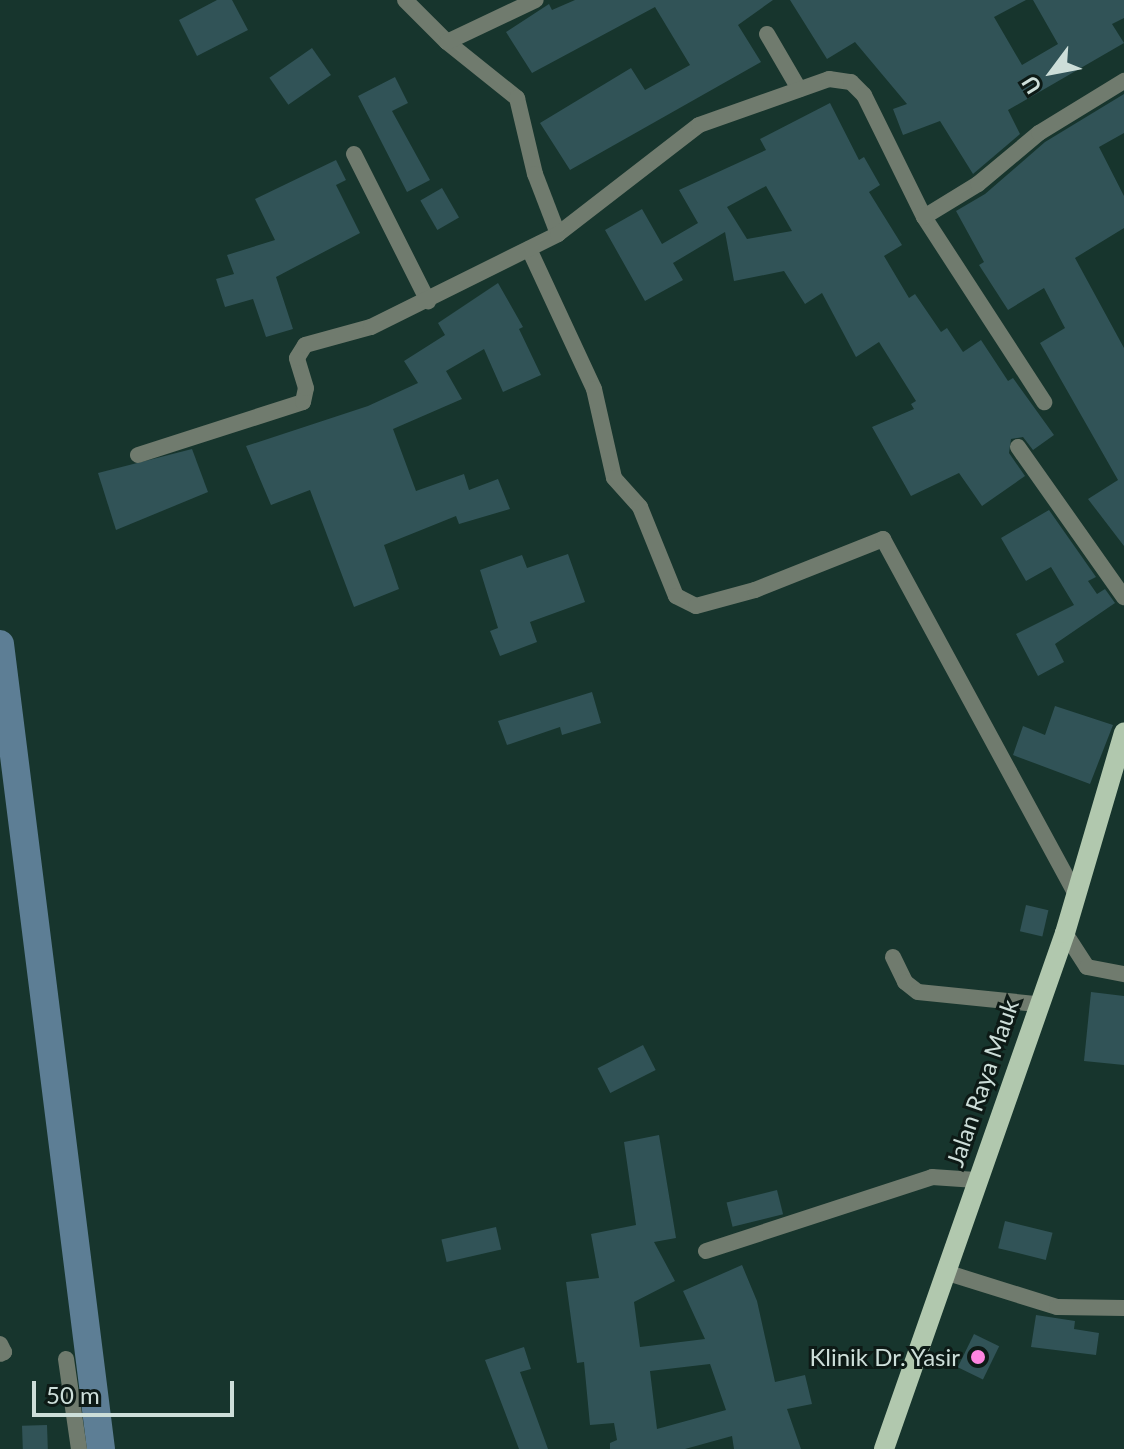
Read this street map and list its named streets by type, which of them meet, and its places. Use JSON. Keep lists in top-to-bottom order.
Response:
{
  "streets": {
    "main road": ["Jalan Raya Mauk"]
  },
  "places": ["Klinik Dr. Yasir"],
  "scale_bar": "50 m",
  "north": "bottom left"
}
